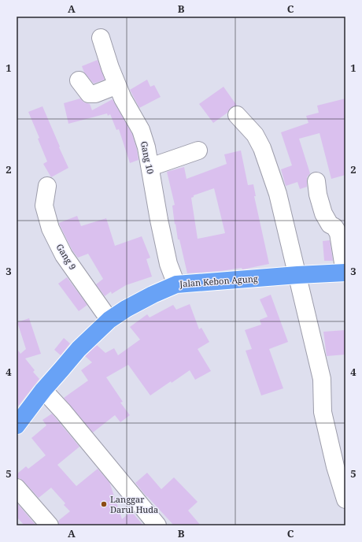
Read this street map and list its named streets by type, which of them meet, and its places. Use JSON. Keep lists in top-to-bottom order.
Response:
{
  "streets": {
    "highway": ["Jalan Kebon Agung"],
    "street": ["Gang 10", "Gang 9"]
  },
  "crossings": [
    ["Gang 10", "Jalan Kebon Agung"],
    ["Gang 9", "Jalan Kebon Agung"]
  ],
  "places": ["Langgar Darul Huda"],
  "grid": {
    "columns": ["A", "B", "C"],
    "rows": [
      "1",
      "2",
      "3",
      "4",
      "5"
    ]
  }
}
